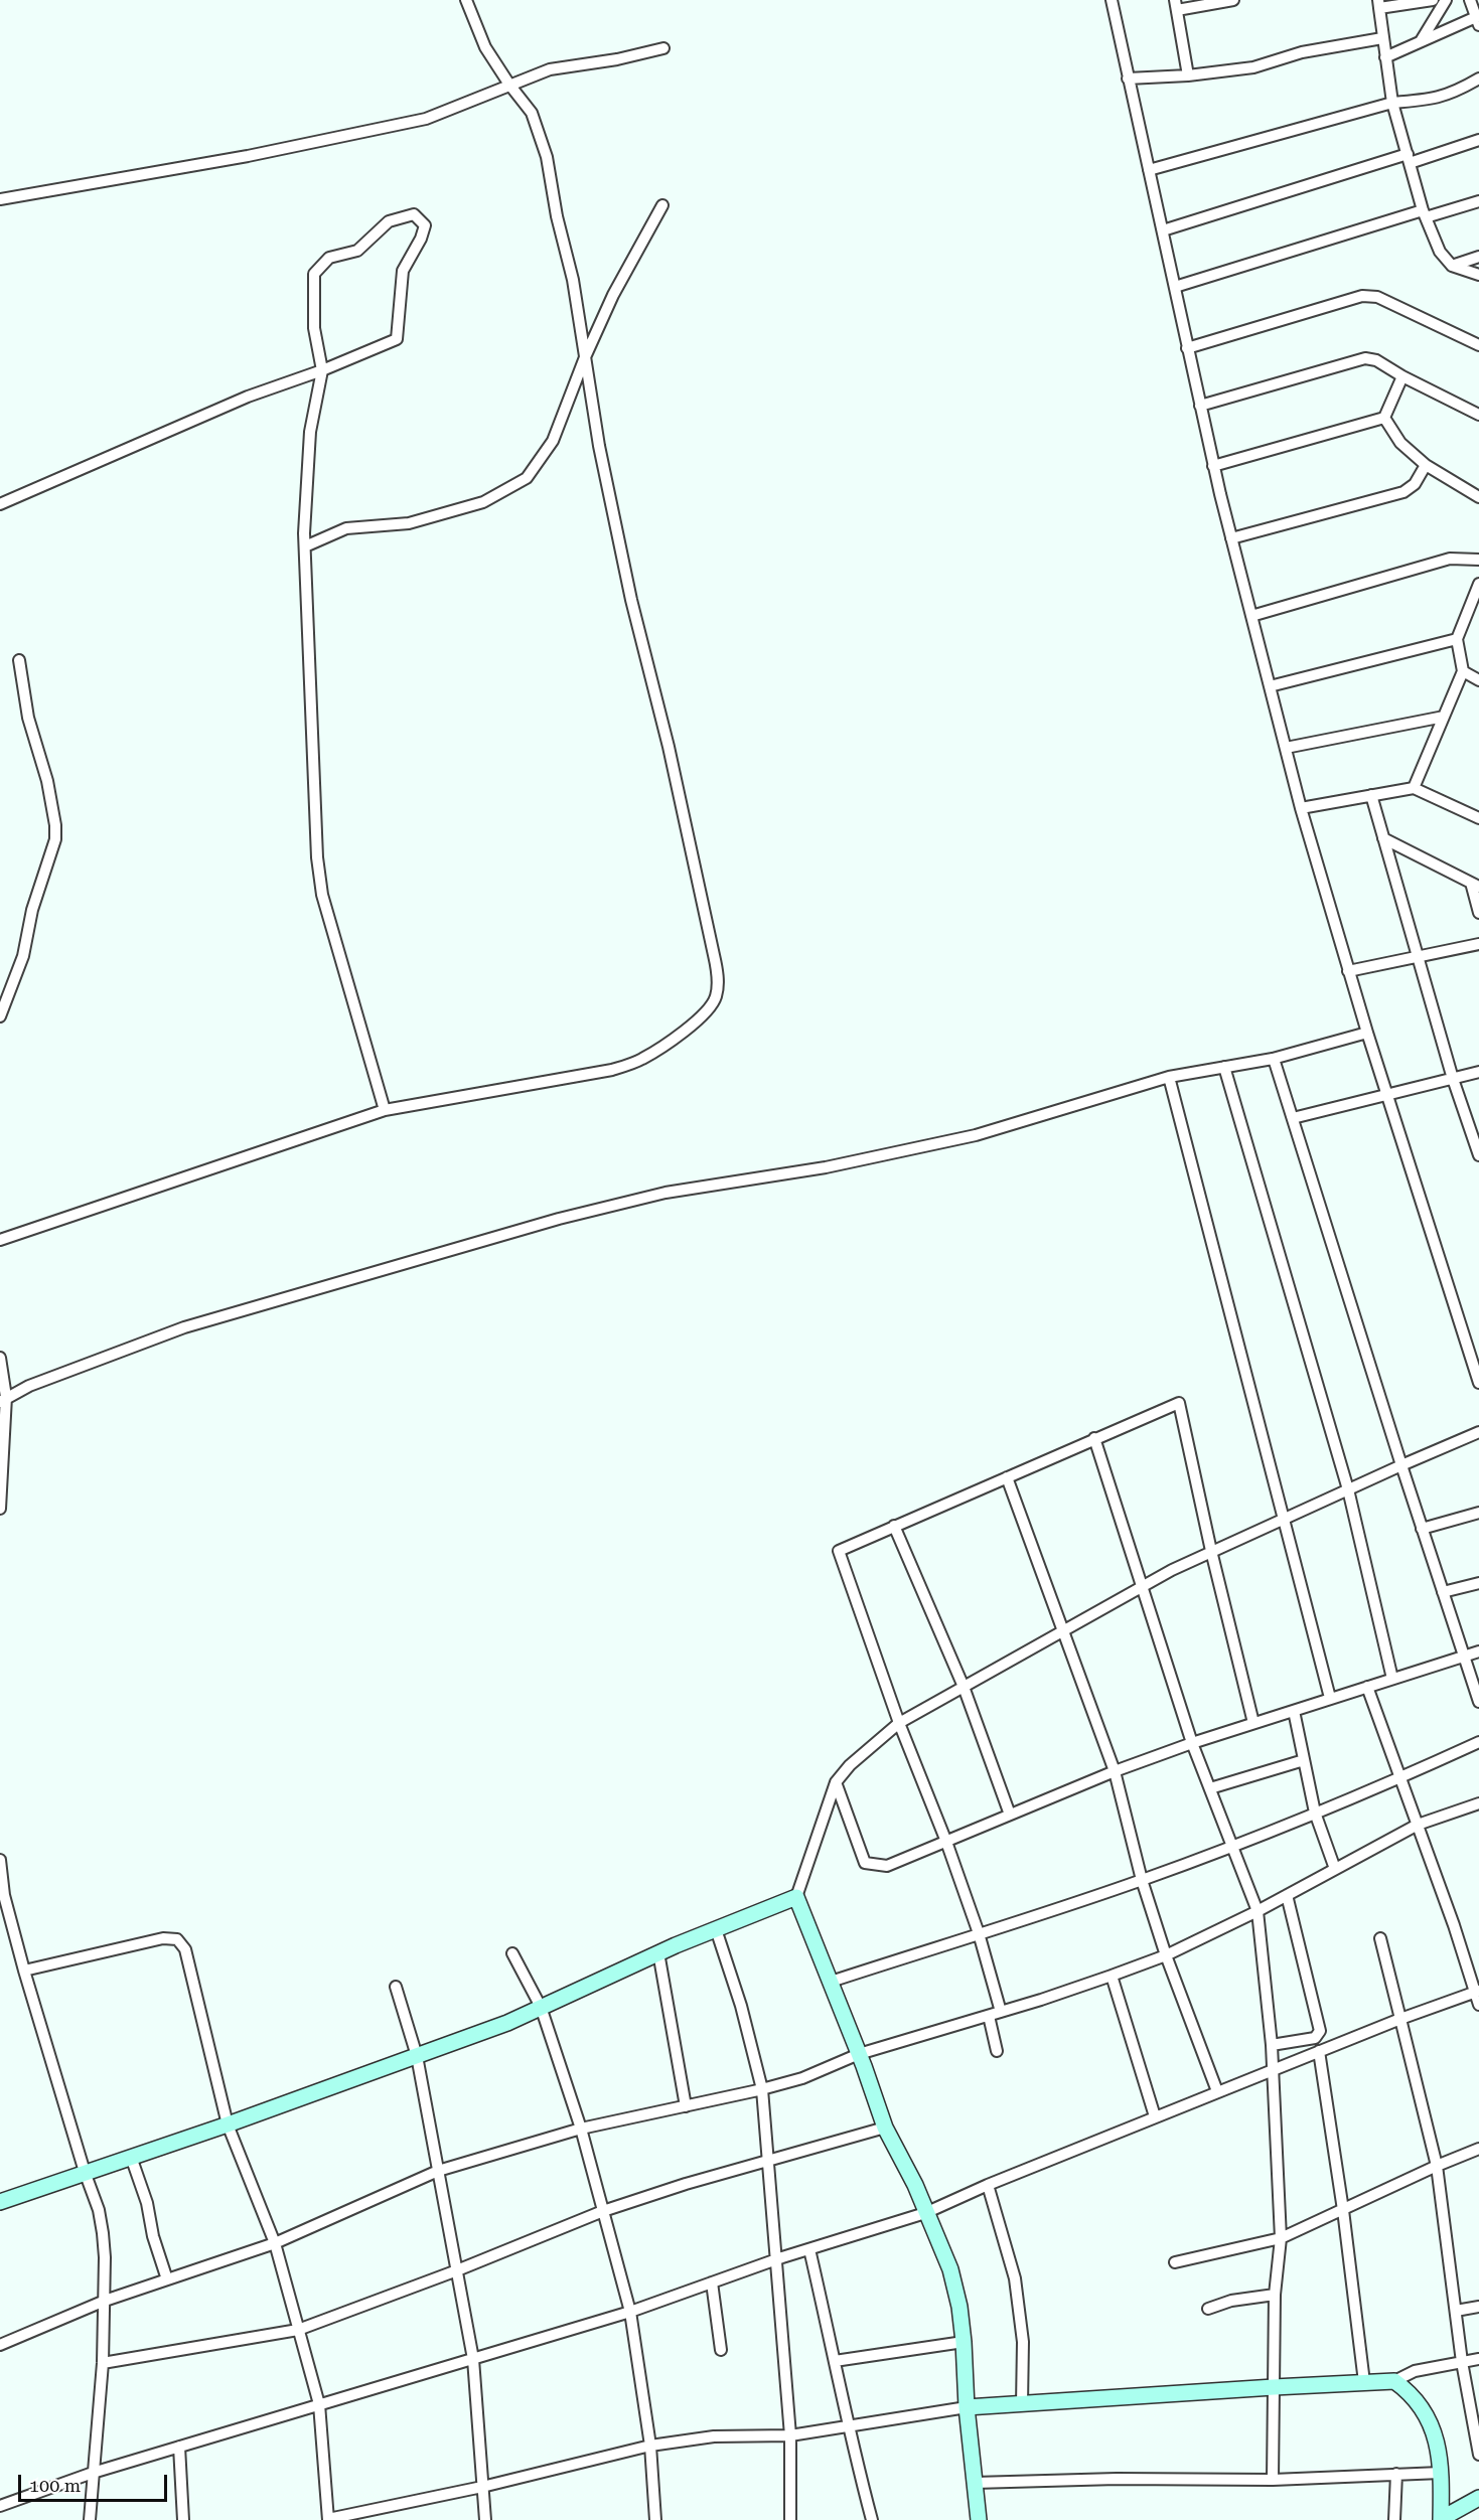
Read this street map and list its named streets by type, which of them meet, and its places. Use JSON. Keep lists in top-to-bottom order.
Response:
{
  "scale_bar": "100 m"
}
